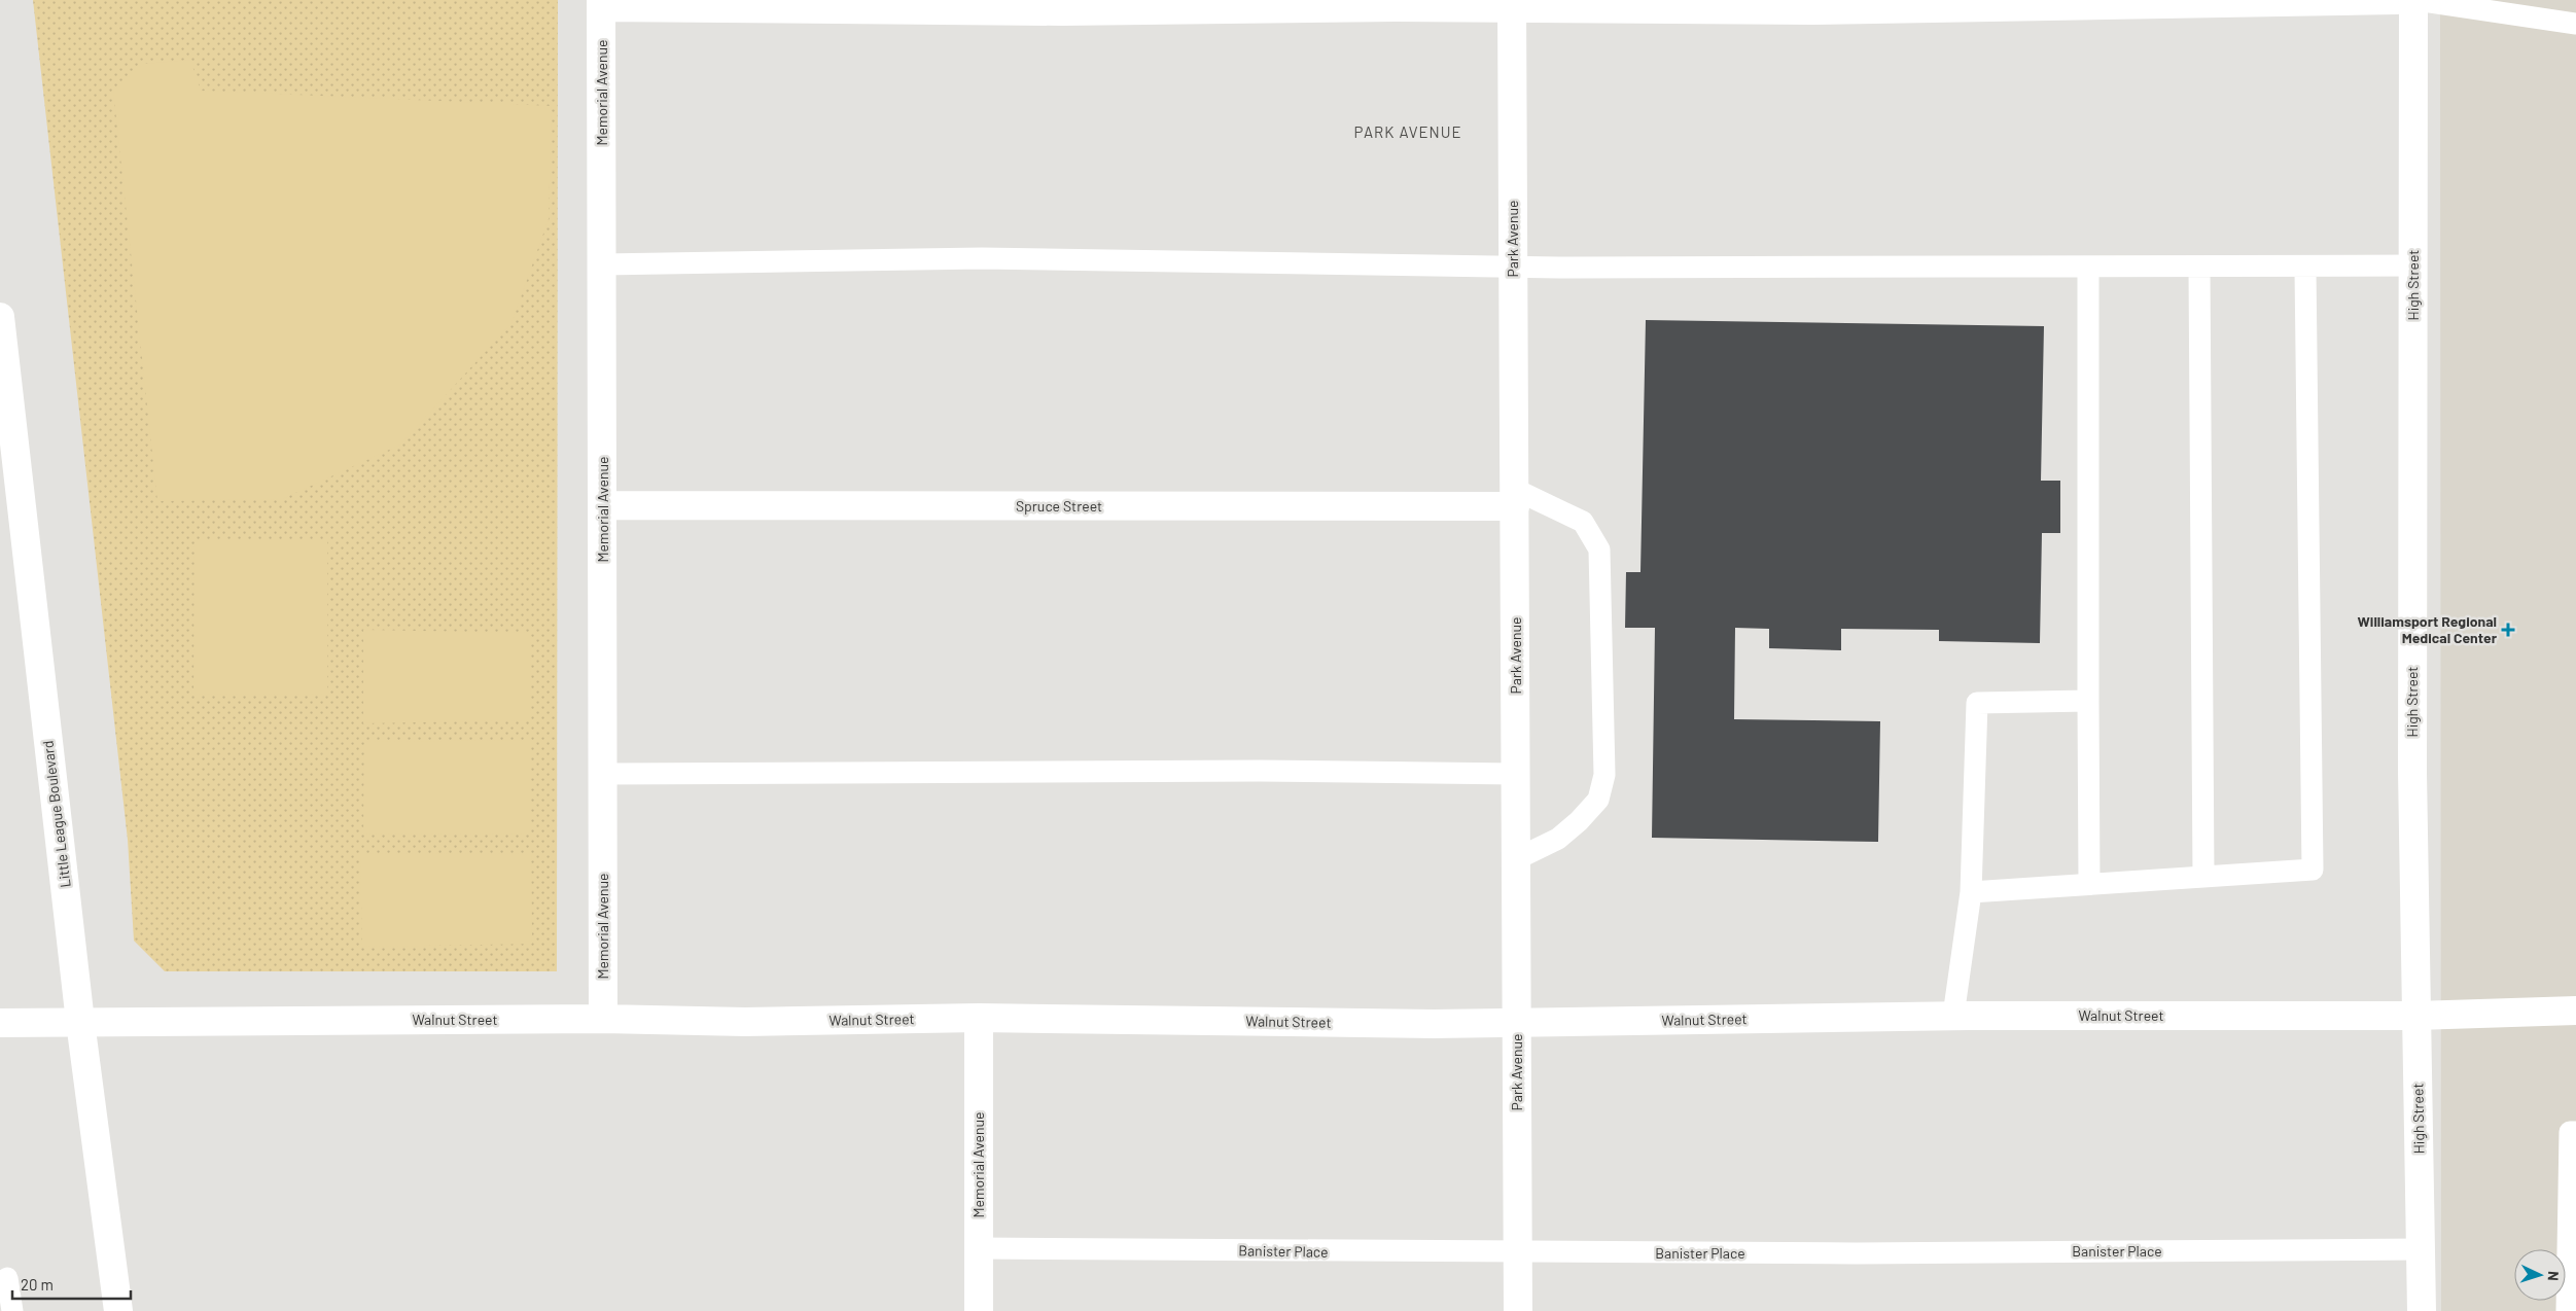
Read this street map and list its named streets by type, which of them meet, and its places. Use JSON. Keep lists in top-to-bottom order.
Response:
{
  "streets": {
    "street": [
      "Memorial Avenue",
      "Park Avenue",
      "High Street",
      "Spruce Street",
      "Little League Boulevard",
      "Walnut Street"
    ],
    "lane": ["Banister Place"]
  },
  "crossings": [
    ["Memorial Avenue", "Spruce Street"],
    ["Memorial Avenue", "Walnut Street"],
    ["Memorial Avenue", "Banister Place"],
    ["Park Avenue", "Spruce Street"],
    ["Park Avenue", "Walnut Street"],
    ["Park Avenue", "Banister Place"],
    ["High Street", "Walnut Street"],
    ["High Street", "Banister Place"],
    ["Little League Boulevard", "Walnut Street"]
  ],
  "districts": ["PARK AVENUE"],
  "places": {
    "health": ["Williamsport Regional Medical Center"]
  },
  "scale_bar": "20 m",
  "north": "right"
}
